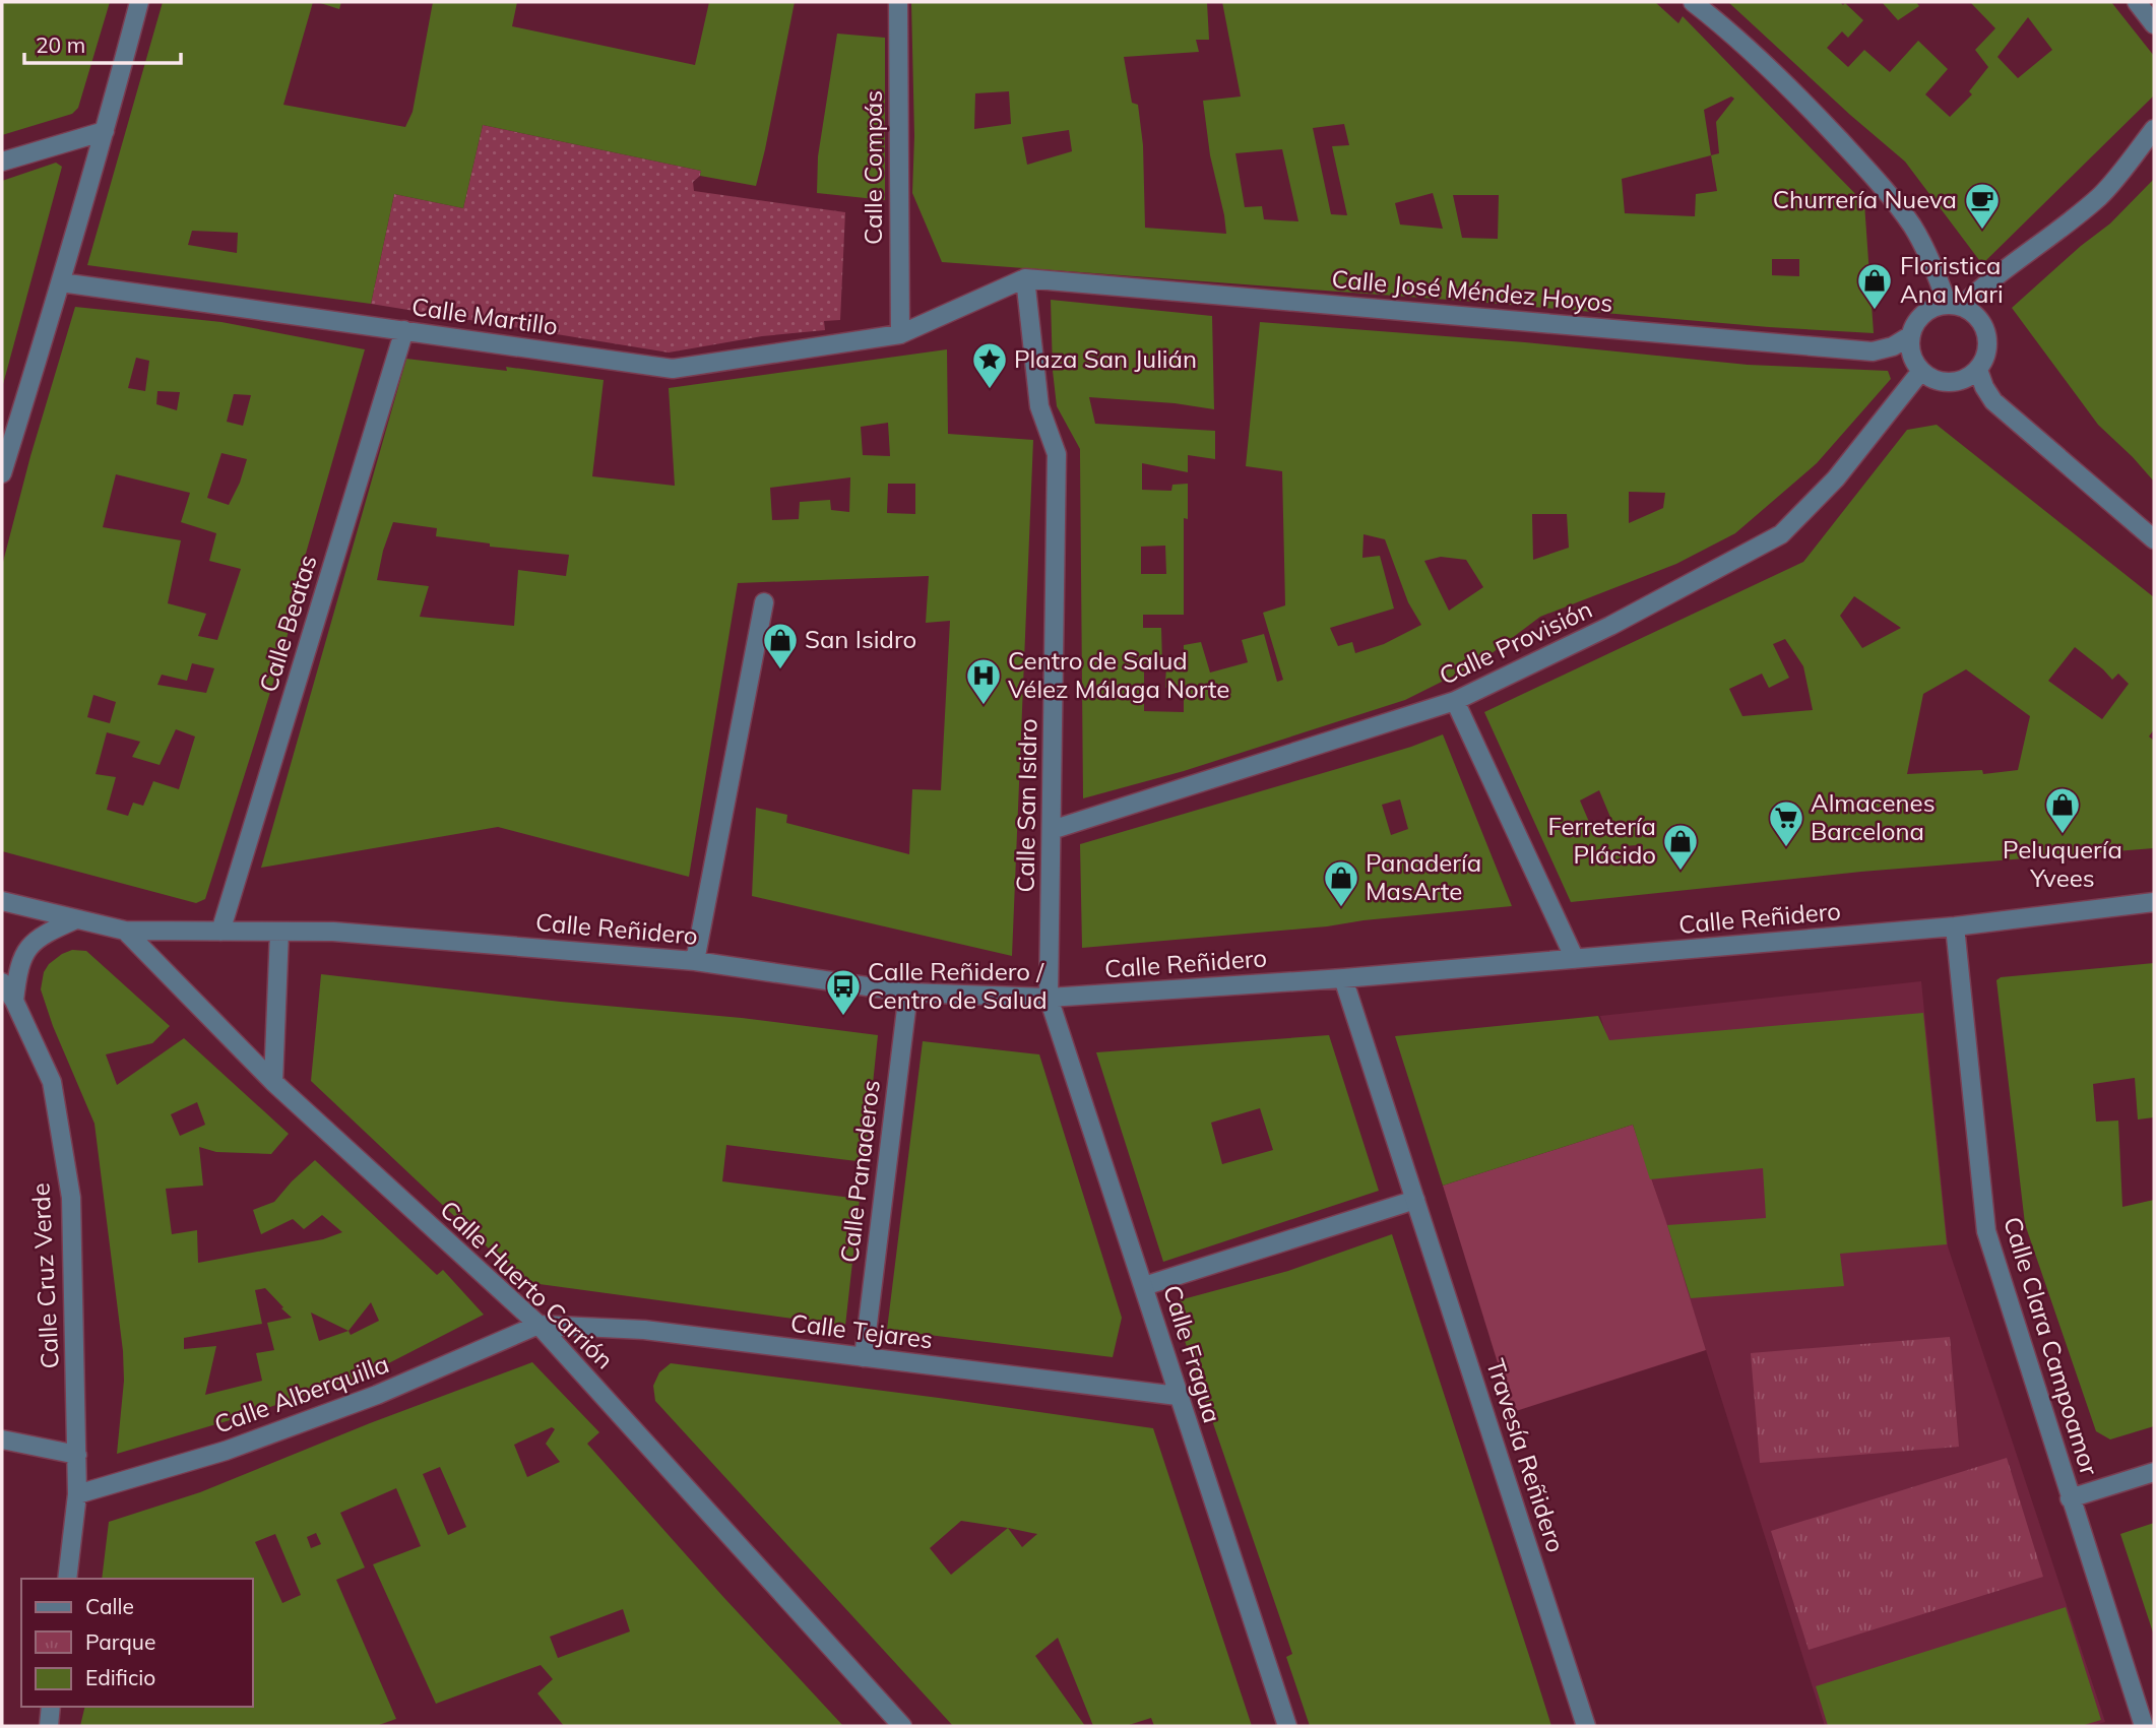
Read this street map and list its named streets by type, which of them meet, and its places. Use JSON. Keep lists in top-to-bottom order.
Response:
{
  "streets": {
    "street": [
      "Calle Compás",
      "Calle José Méndez Hoyos",
      "Calle Martillo",
      "Calle Beatas",
      "Calle Provisión",
      "Calle San Isidro",
      "Calle Reñidero",
      "Calle Panaderos",
      "Calle Cruz Verde",
      "Calle Huerto Carrión",
      "Calle Tejares",
      "Calle Clara Campoamor",
      "Calle Fragua",
      "Calle Alberquilla",
      "Travesía Reñidero"
    ]
  },
  "crossings": [
    ["Calle Compás", "Calle Martillo"],
    ["Calle José Méndez Hoyos", "Calle Provisión"],
    ["Calle José Méndez Hoyos", "Calle San Isidro"],
    ["Calle Martillo", "Calle Beatas"],
    ["Calle Beatas", "Calle Reñidero"],
    ["Calle Provisión", "Calle San Isidro"],
    ["Calle San Isidro", "Calle Reñidero"],
    ["Calle San Isidro", "Calle Fragua"],
    ["Calle Reñidero", "Calle Panaderos"],
    ["Calle Reñidero", "Calle Huerto Carrión"],
    ["Calle Reñidero", "Calle Clara Campoamor"],
    ["Calle Reñidero", "Calle Fragua"],
    ["Calle Reñidero", "Travesía Reñidero"],
    ["Calle Panaderos", "Calle Tejares"],
    ["Calle Cruz Verde", "Calle Alberquilla"],
    ["Calle Huerto Carrión", "Calle Tejares"],
    ["Calle Huerto Carrión", "Calle Alberquilla"],
    ["Calle Tejares", "Calle Fragua"],
    ["Calle Tejares", "Calle Alberquilla"]
  ],
  "places": {
    "cafe": ["Churrería Nueva"],
    "shop": [
      "Floristica Ana Mari",
      "San Isidro",
      "Peluquería Yvees",
      "Ferretería Plácido",
      "Panadería MasArte"
    ],
    "place": ["Plaza San Julián"],
    "hospital": ["Centro de Salud Vélez Málaga Norte"],
    "supermarket": ["Almacenes Barcelona"],
    "bus stop": ["Calle Reñidero / Centro de Salud"]
  },
  "legend": ["Calle", "Parque", "Edificio"],
  "scale_bar": "20 m"
}
